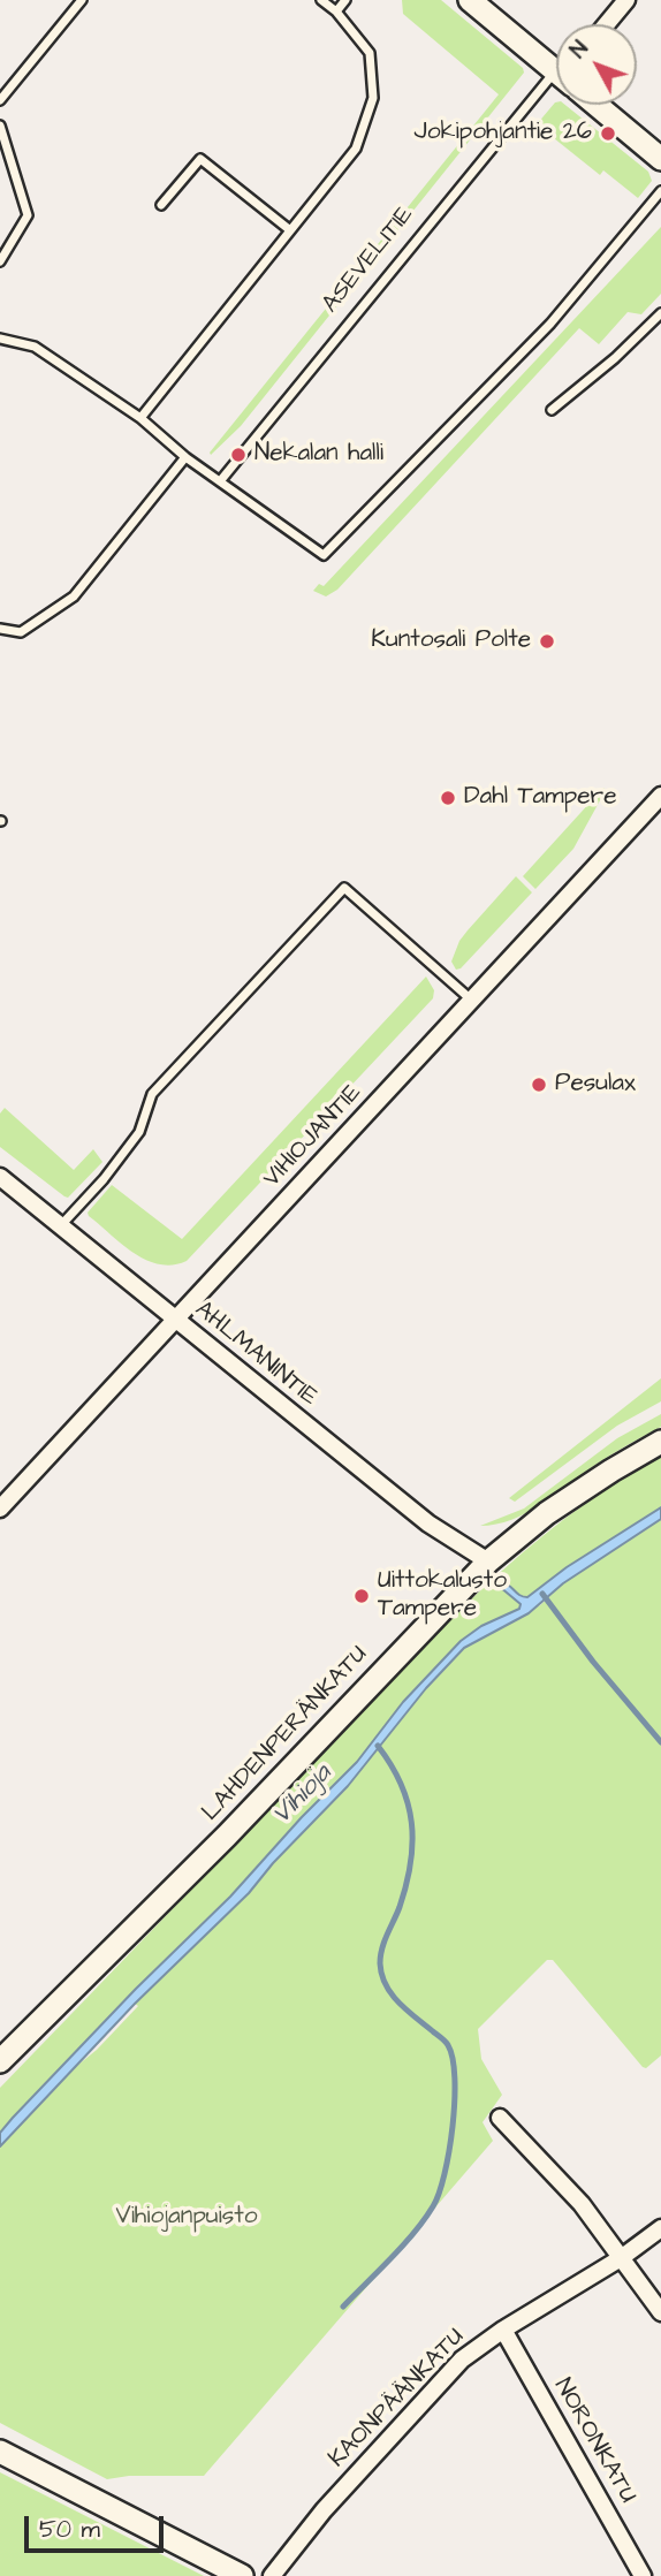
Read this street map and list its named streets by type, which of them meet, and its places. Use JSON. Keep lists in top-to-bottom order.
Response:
{
  "streets": {
    "main road": ["LAHDENPERÄNKATU"],
    "street": [
      "VIHIOJANTIE",
      "AHLMANINTIE",
      "KAONPÄÄNKATU",
      "NORONKATU"
    ],
    "lane": ["ASEVELITIE"]
  },
  "crossings": [
    ["VIHIOJANTIE", "AHLMANINTIE"],
    ["AHLMANINTIE", "LAHDENPERÄNKATU"],
    ["KAONPÄÄNKATU", "NORONKATU"]
  ],
  "water": ["Vihioja"],
  "parks": ["Vihiojanpuisto"],
  "places": [
    "Jokipohjantie 26",
    "Nekalan halli",
    "Kuntosali Polte",
    "Dahl Tampere",
    "Pesulax",
    "Uittokalusto Tampere"
  ],
  "scale_bar": "50 m",
  "north": "top left"
}
